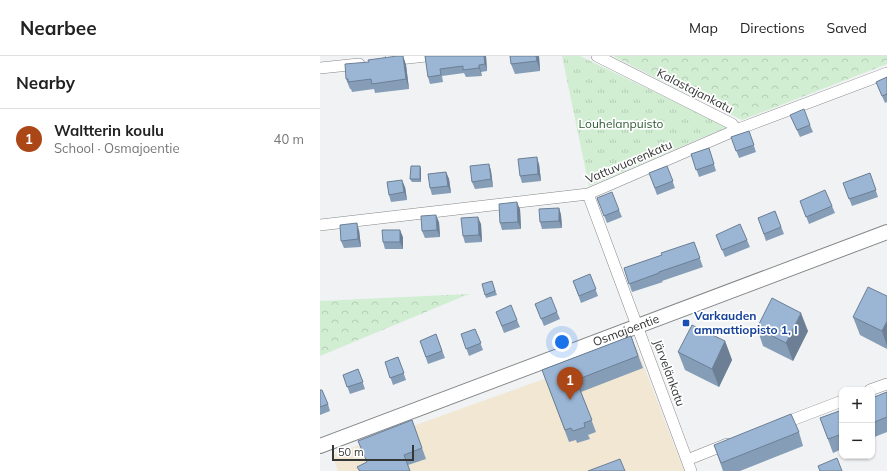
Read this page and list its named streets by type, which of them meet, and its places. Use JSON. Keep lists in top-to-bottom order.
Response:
{
  "streets": {
    "street": [
      "Kalastajankatu",
      "Vattuvuorenkatu",
      "Osmajoentie",
      "Järvelänkatu"
    ]
  },
  "crossings": [
    ["Kalastajankatu", "Vattuvuorenkatu"],
    ["Vattuvuorenkatu", "Järvelänkatu"],
    ["Osmajoentie", "Järvelänkatu"]
  ],
  "parks": ["Louhelanpuisto"],
  "places": {
    "transit": ["Varkauden ammattiopisto 1, I"]
  },
  "scale_bar": "50 m",
  "page": {
    "header": "Nearbee",
    "nav": ["Map", "Directions", "Saved"],
    "heading": "Nearby",
    "list": [
      {
        "mark": "1",
        "name": "Waltterin koulu",
        "note": "School · Osmajoentie",
        "value": "40 m"
      }
    ],
    "pins": "1",
    "map_buttons": ["+", "−"],
    "scale": "50 m"
  }
}
